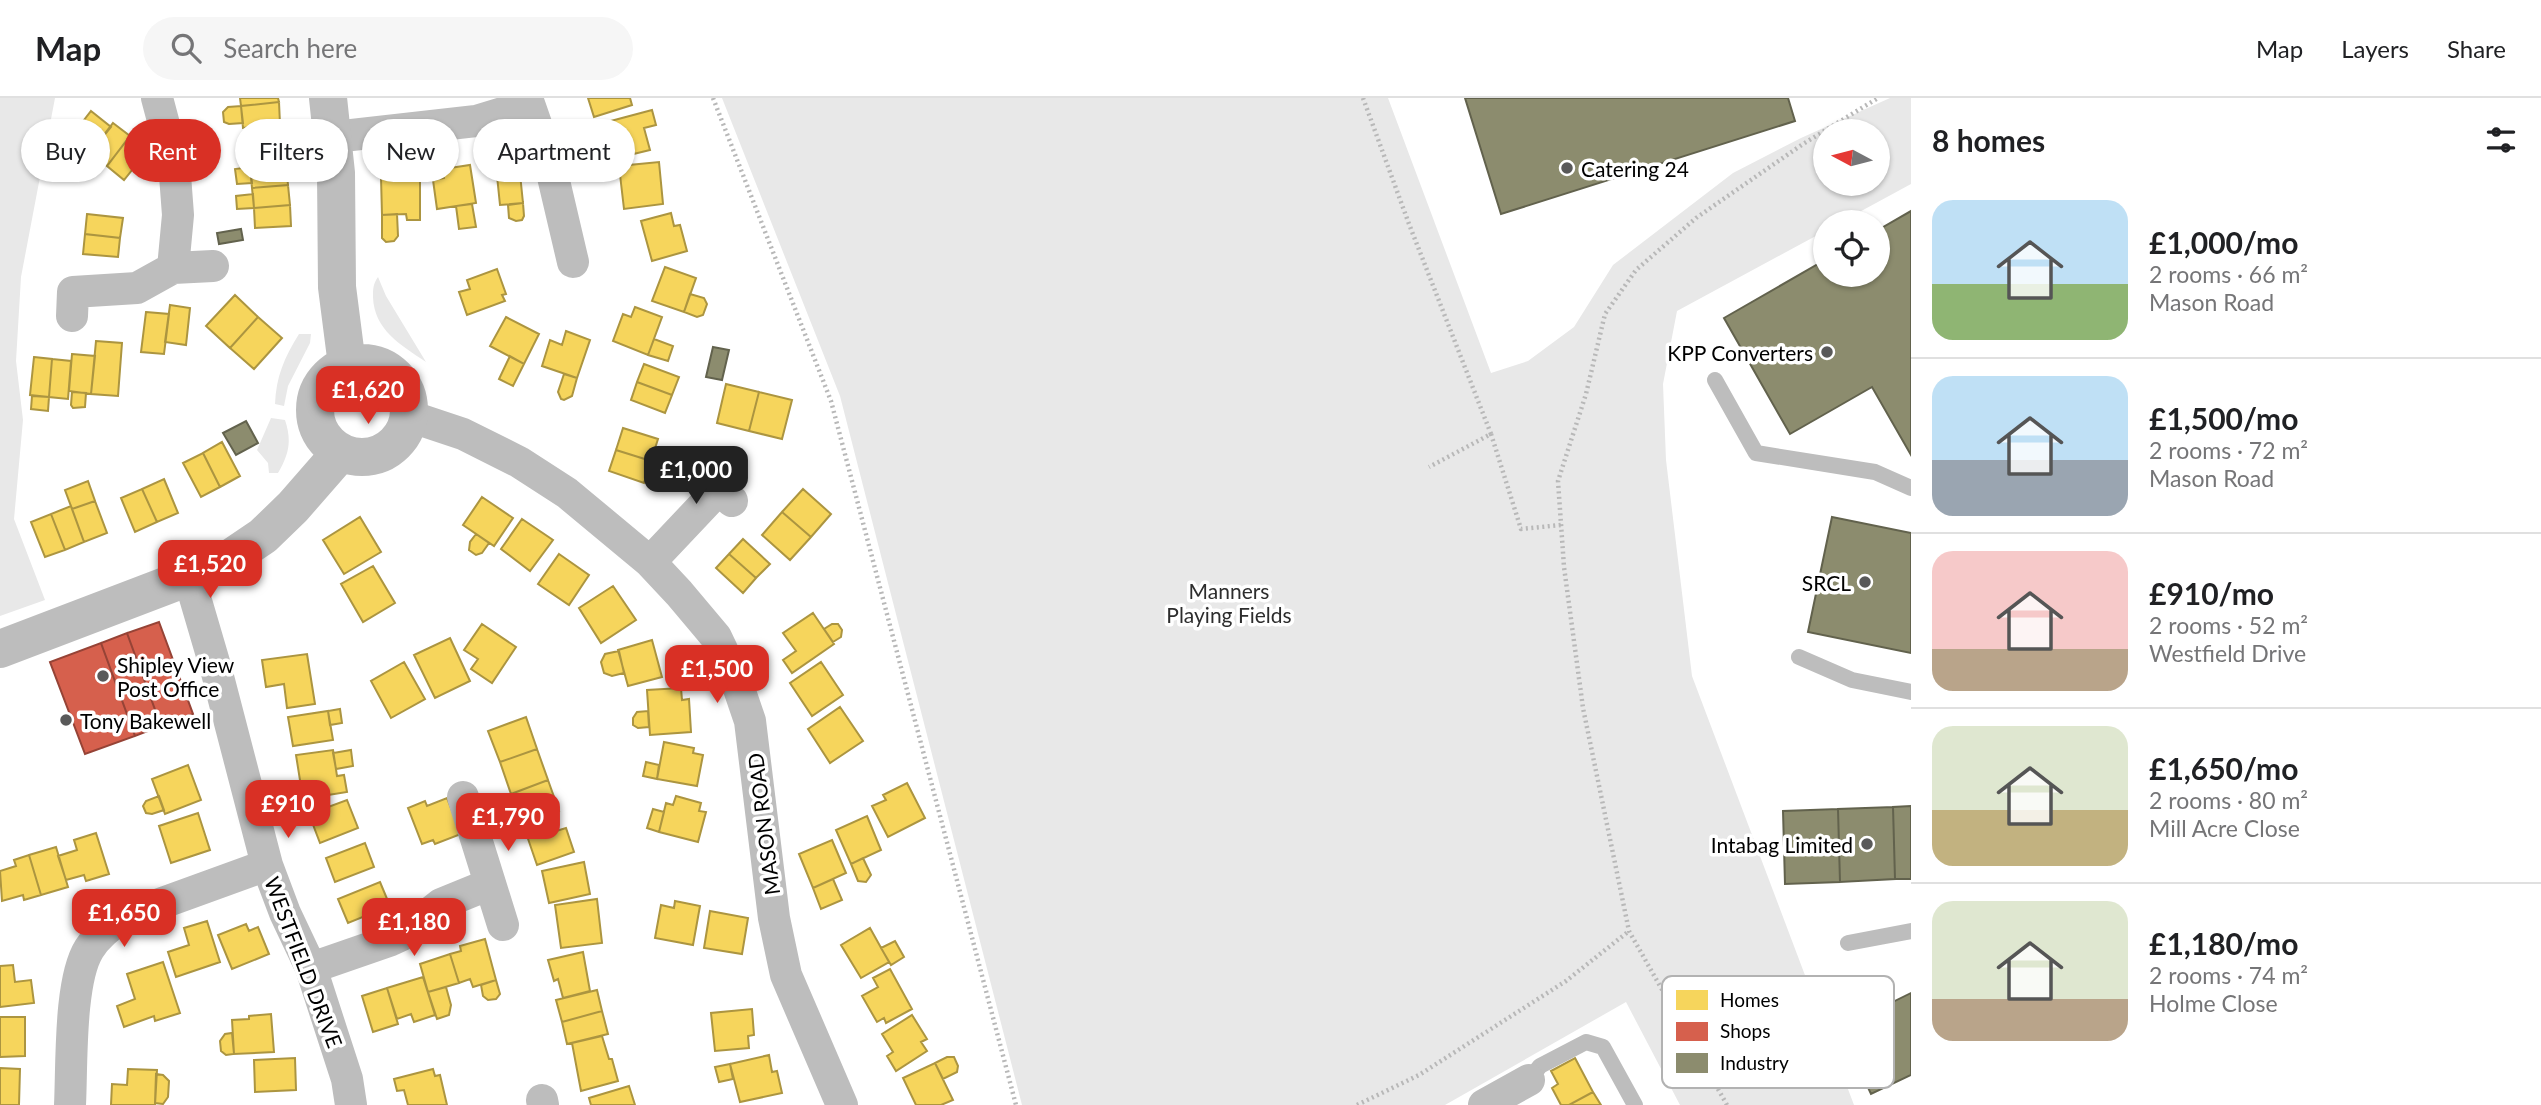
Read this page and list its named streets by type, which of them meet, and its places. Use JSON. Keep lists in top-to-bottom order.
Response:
{
  "streets": {
    "street": ["MASON ROAD", "WESTFIELD DRIVE"]
  },
  "parks": ["Manners Playing Fields"],
  "places": [
    "Catering 24",
    "KPP Converters",
    "SRCL",
    "Shipley View Post Office",
    "Tony Bakewell",
    "Intabag Limited"
  ],
  "legend": ["Homes", "Shops", "Industry"],
  "north": "left",
  "page": {
    "header": "Map",
    "search": "Search here",
    "nav": ["Map", "Layers", "Share"],
    "heading": "8 homes",
    "chip": [
      "Buy",
      "Rent",
      "Filters",
      "New",
      "Apartment"
    ],
    "list": [
      {
        "name": "£1,000/mo",
        "note": "2 rooms · 66 m² · Mason Road"
      },
      {
        "name": "£1,500/mo",
        "note": "2 rooms · 72 m² · Mason Road"
      },
      {
        "name": "£910/mo",
        "note": "2 rooms · 52 m² · Westfield Drive"
      },
      {
        "name": "£1,650/mo",
        "note": "2 rooms · 80 m² · Mill Acre Close"
      },
      {
        "name": "£1,180/mo",
        "note": "2 rooms · 74 m² · Holme Close"
      }
    ],
    "price": [
      "£1,620",
      "£1,000",
      "£1,520",
      "£1,500",
      "£910",
      "£1,790",
      "£1,650",
      "£1,180"
    ]
  }
}
